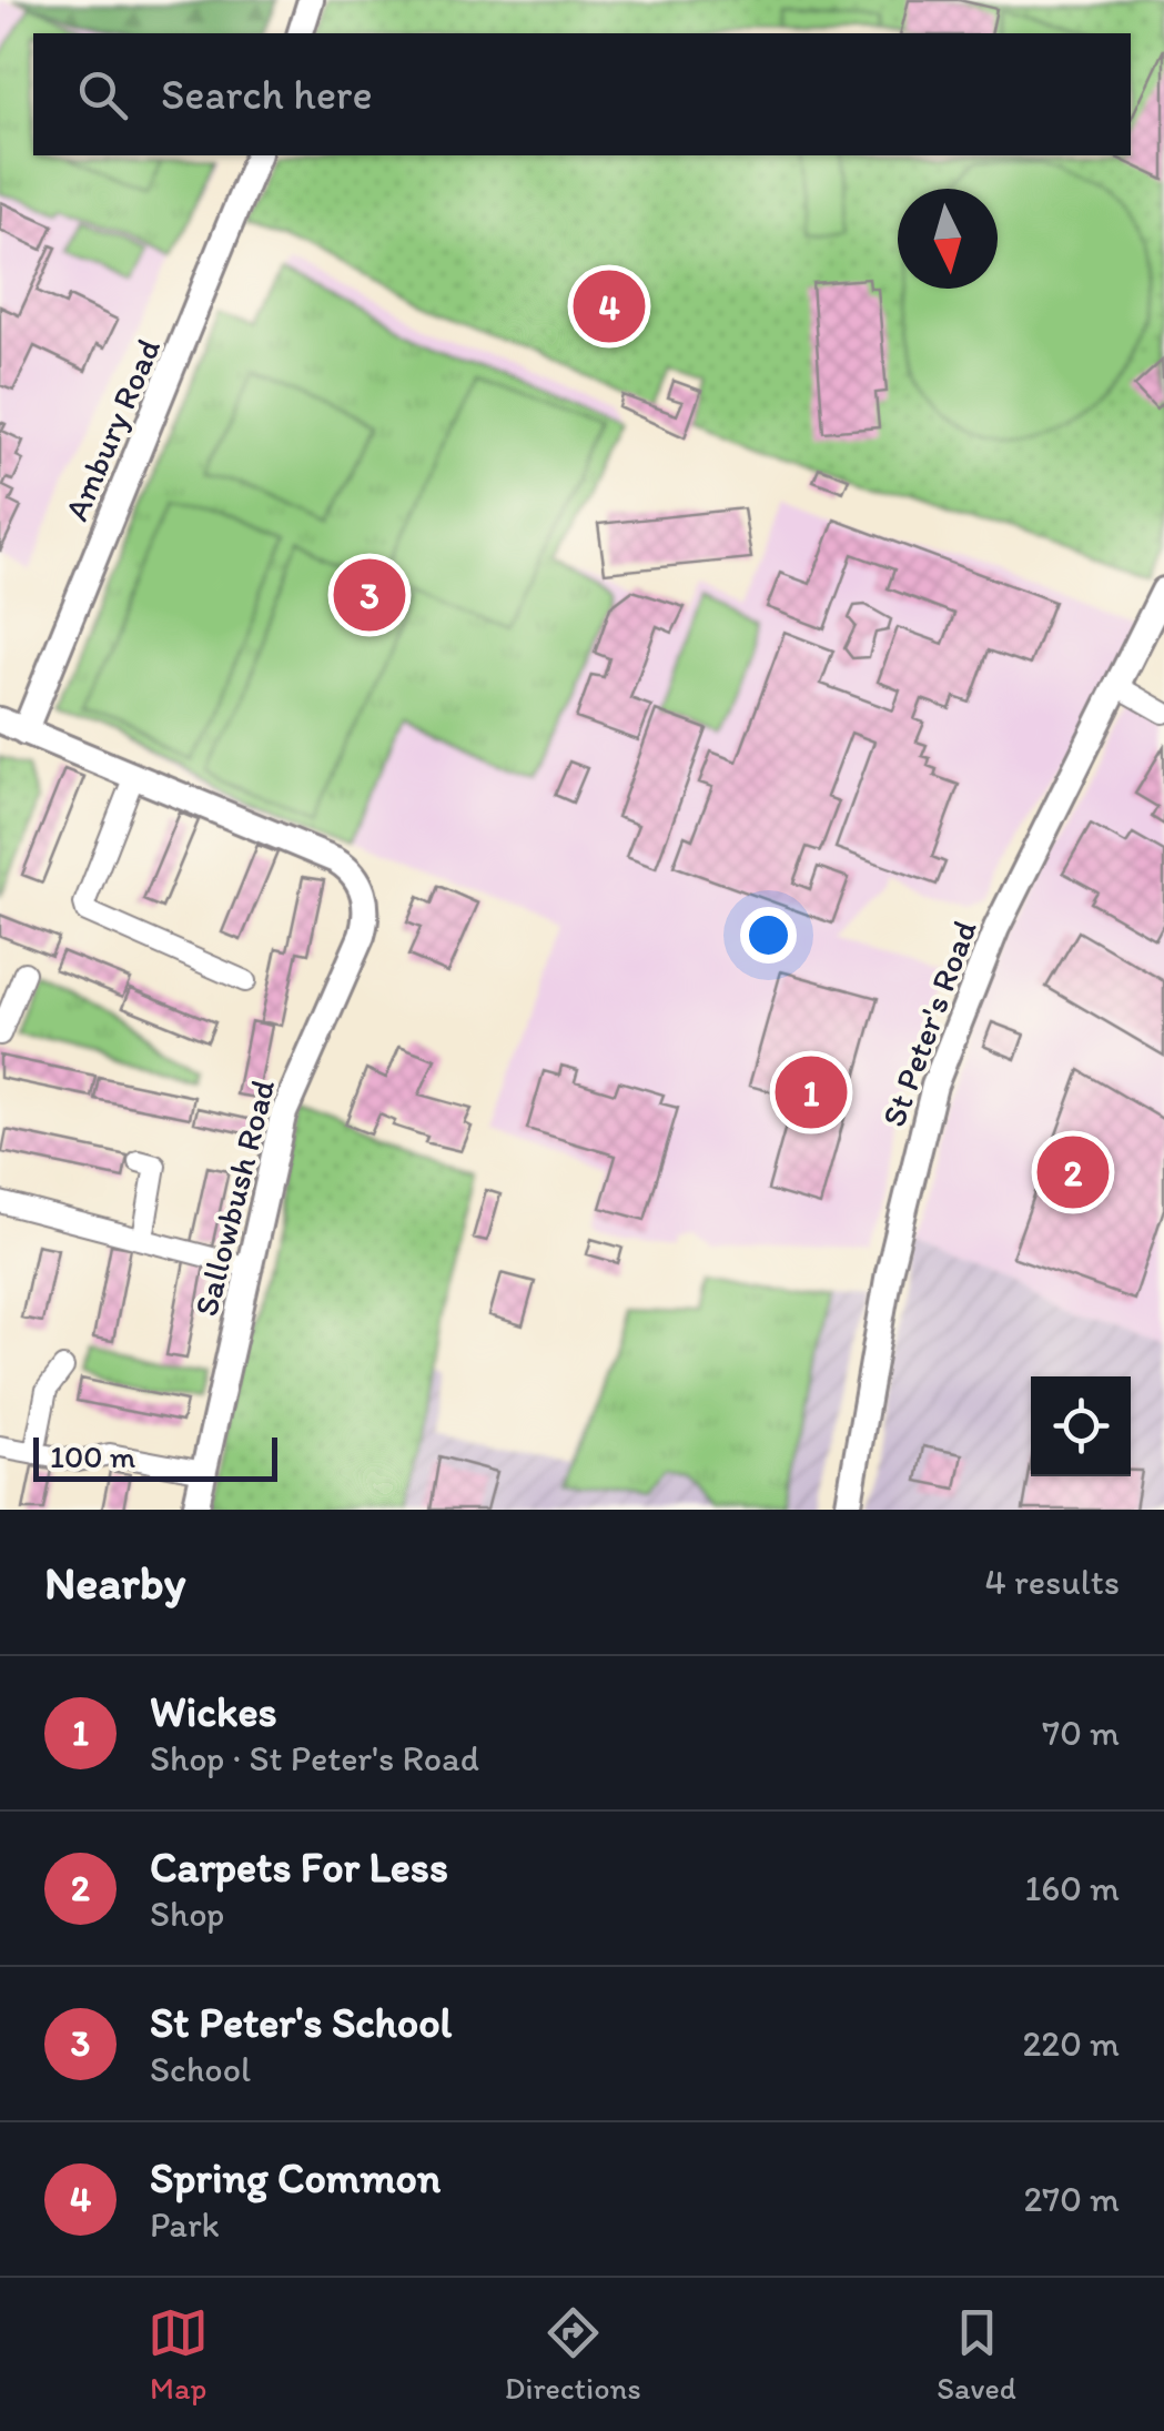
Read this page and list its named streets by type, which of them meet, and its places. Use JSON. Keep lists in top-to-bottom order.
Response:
{
  "streets": {
    "street": ["Ambury Road", "St Peter's Road", "Sallowbush Road"]
  },
  "crossings": [
    ["Ambury Road", "Sallowbush Road"]
  ],
  "scale_bar": "100 m",
  "north": "bottom",
  "page": {
    "search": "Search here",
    "pins": [
      "4",
      "3",
      "1",
      "2"
    ],
    "scale": "100 m",
    "heading": ["Nearby", "4 results"],
    "list": [
      {
        "mark": "1",
        "name": "Wickes",
        "note": "Shop · St Peter's Road",
        "value": "70 m"
      },
      {
        "mark": "2",
        "name": "Carpets For Less",
        "note": "Shop",
        "value": "160 m"
      },
      {
        "mark": "3",
        "name": "St Peter's School",
        "note": "School",
        "value": "220 m"
      },
      {
        "mark": "4",
        "name": "Spring Common",
        "note": "Park",
        "value": "270 m"
      }
    ],
    "nav": ["Map", "Directions", "Saved"]
  }
}
